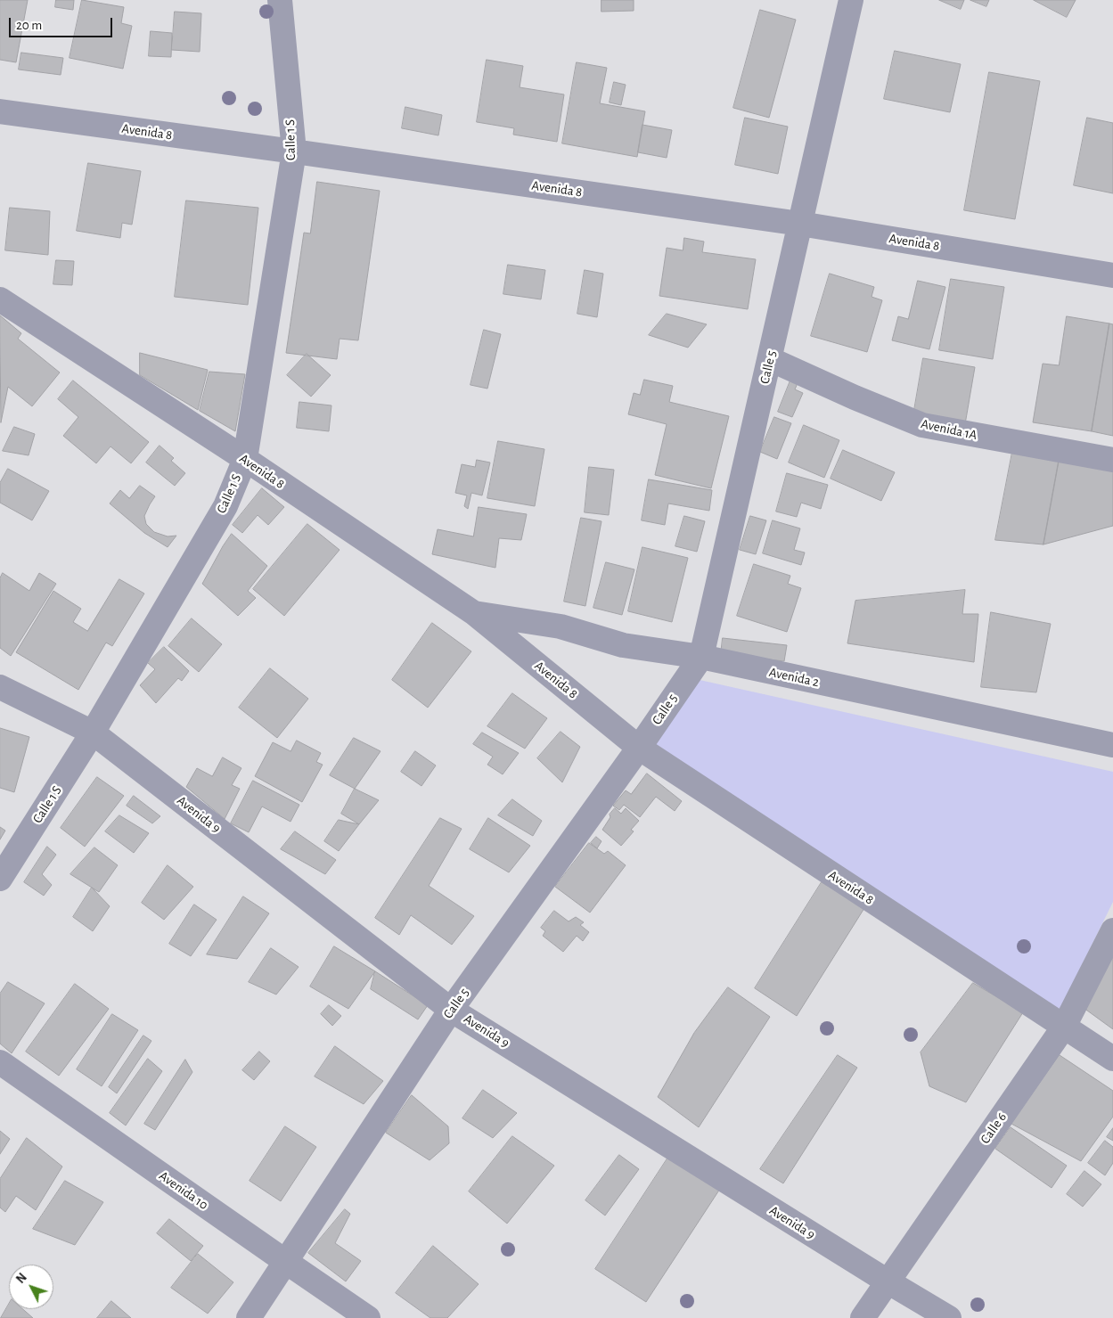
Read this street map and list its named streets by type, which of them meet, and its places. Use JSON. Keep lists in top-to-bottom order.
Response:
{
  "streets": {
    "street": [
      "Avenida 8",
      "Calle 1 S",
      "Calle 5",
      "Avenida 1A",
      "Avenida 2",
      "Avenida 9",
      "Calle 6",
      "Avenida 10"
    ]
  },
  "crossings": [
    ["Avenida 8", "Calle 1 S"],
    ["Avenida 8", "Calle 5"],
    ["Avenida 8", "Avenida 2"],
    ["Avenida 8", "Calle 6"],
    ["Calle 1 S", "Avenida 9"],
    ["Calle 5", "Avenida 1A"],
    ["Calle 5", "Avenida 2"],
    ["Calle 5", "Avenida 9"],
    ["Calle 5", "Avenida 10"],
    ["Avenida 9", "Calle 6"]
  ],
  "scale_bar": "20 m",
  "north": "top left"
}
